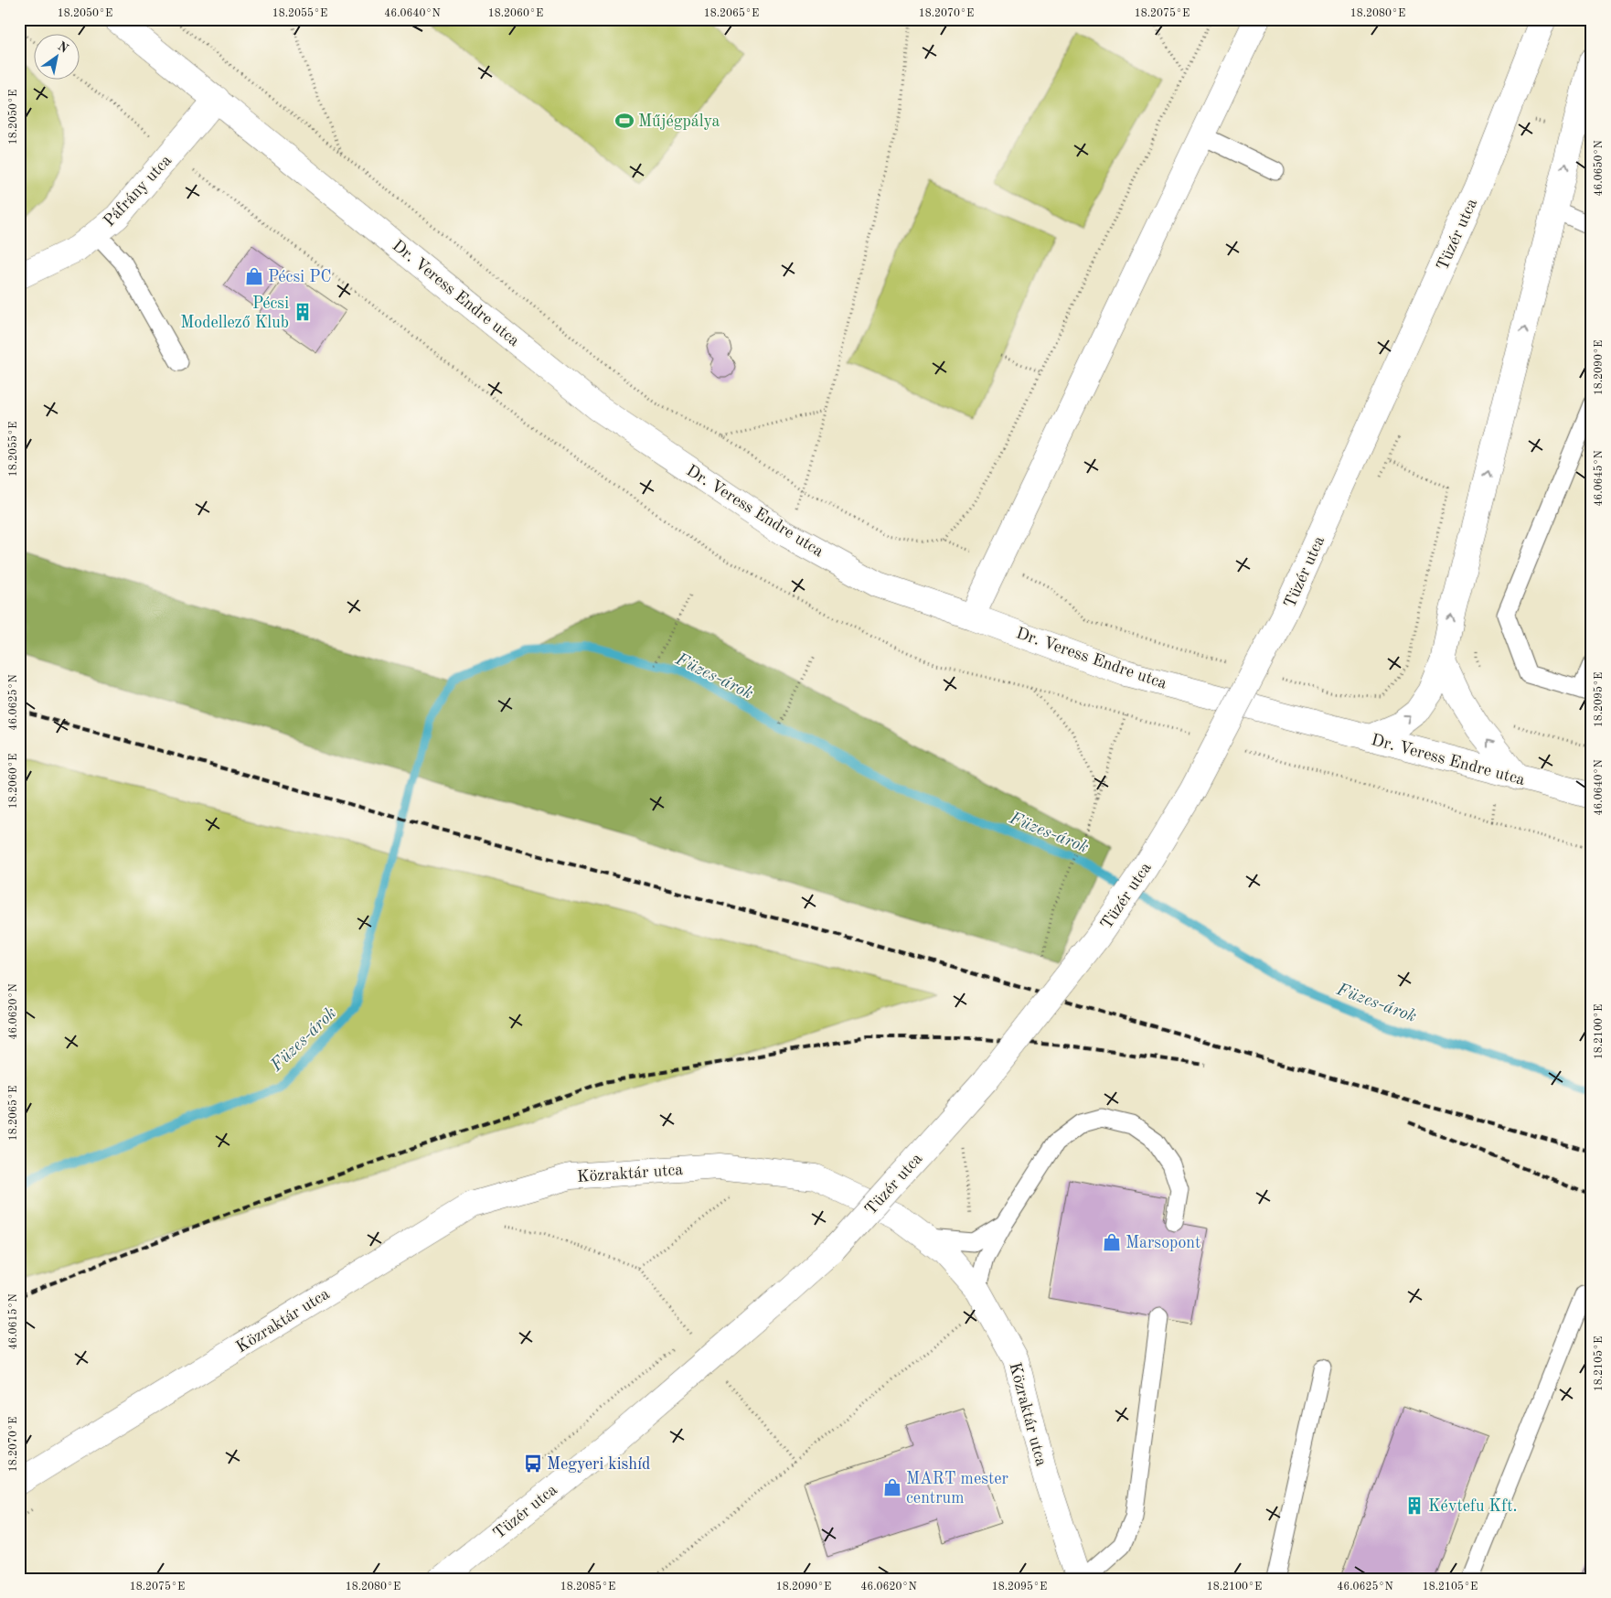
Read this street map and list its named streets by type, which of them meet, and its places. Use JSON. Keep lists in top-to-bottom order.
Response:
{
  "streets": {
    "street": [
      "Páfrány utca",
      "Tüzér utca",
      "Dr. Veress Endre utca",
      "Közraktár utca"
    ]
  },
  "crossings": [
    ["Páfrány utca", "Dr. Veress Endre utca"]
  ],
  "water": ["Füzes-árok"],
  "places": {
    "sports": ["Műjégpálya"],
    "shop": ["Pécsi PC", "Marsopont", "MART mester centrum"],
    "building": ["Pécsi Modellező Klub", "Kévtefu Kft."],
    "bus stop": ["Megyeri kishíd"]
  },
  "north": "top right",
  "coordinates": [
    "18.2050°E",
    "18.2055°E",
    "46.0640°N",
    "18.2060°E",
    "18.2065°E",
    "18.2070°E",
    "18.2075°E",
    "18.2080°E",
    "46.0650°N",
    "18.2090°E",
    "46.0645°N",
    "18.2095°E",
    "46.0625°N",
    "46.0620°N",
    "18.2100°E",
    "46.0615°N",
    "18.2105°E",
    "18.2085°E"
  ]
}
